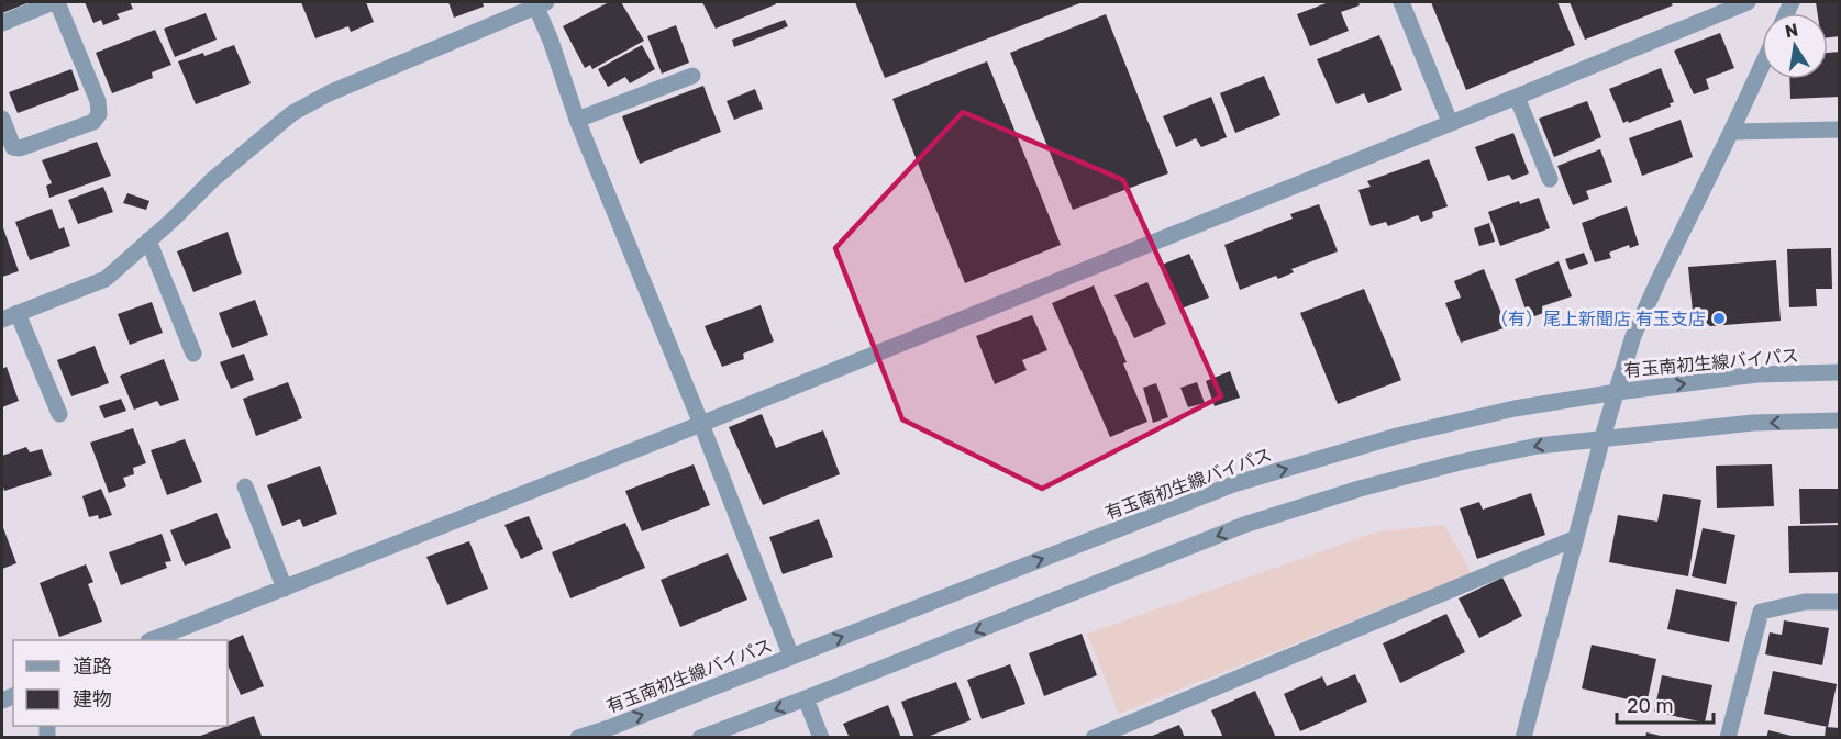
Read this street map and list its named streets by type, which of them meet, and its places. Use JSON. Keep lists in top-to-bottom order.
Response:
{
  "streets": {
    "street": ["有玉南初生線バイパス"]
  },
  "places": ["（有）尾上新聞店 有玉支店"],
  "legend": ["道路", "建物"],
  "scale_bar": "20 m",
  "north": "top"
}
